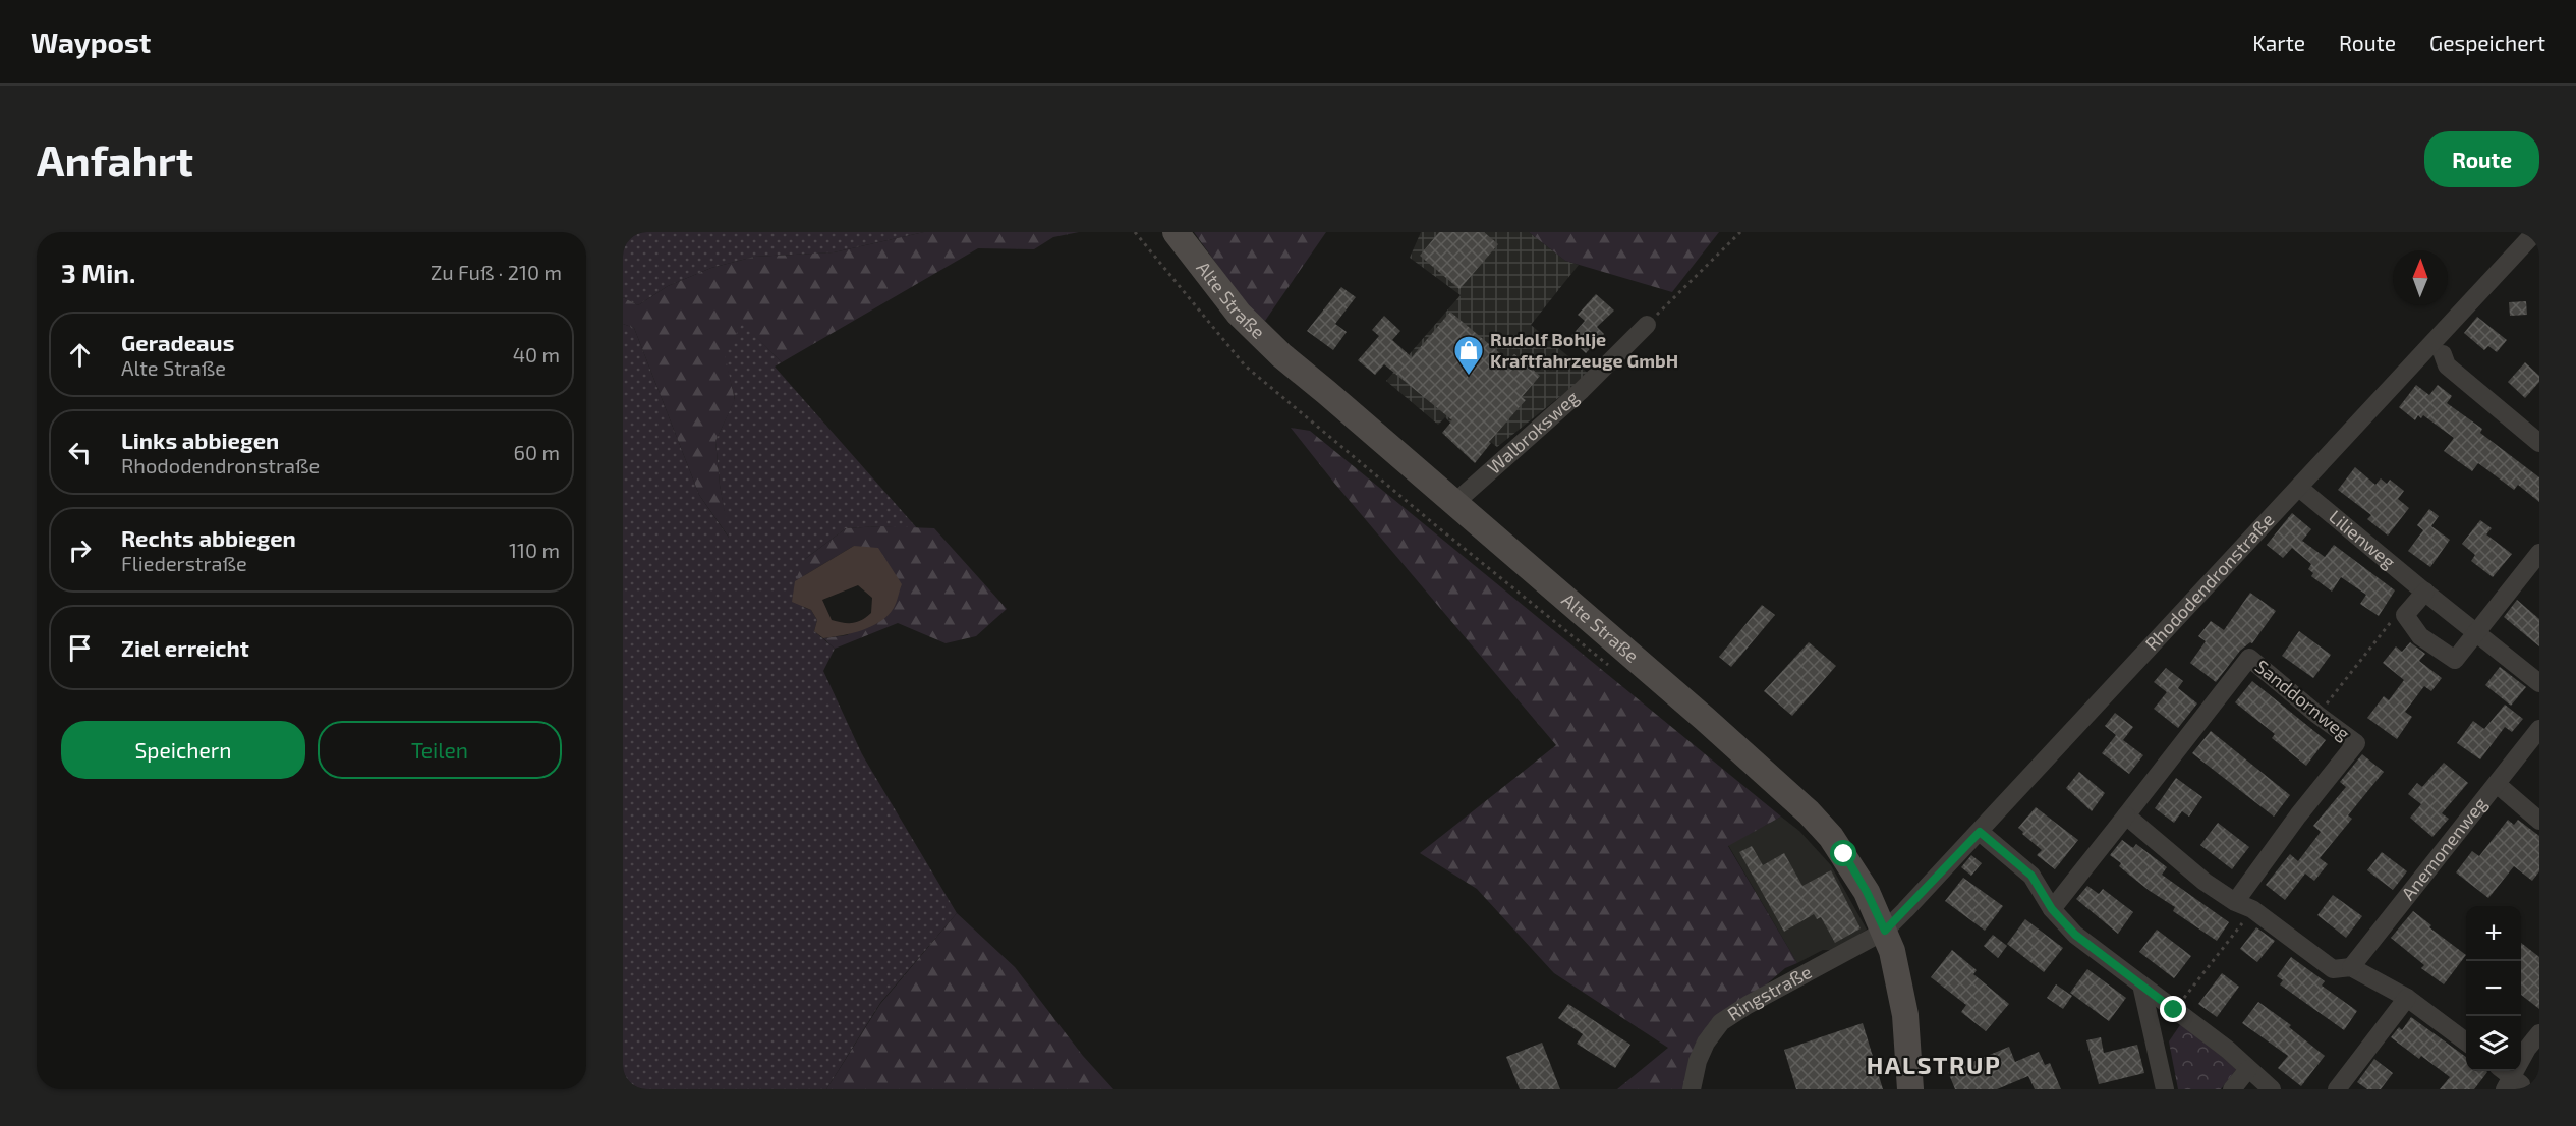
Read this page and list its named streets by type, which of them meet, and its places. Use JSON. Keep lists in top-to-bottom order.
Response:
{
  "streets": {
    "street": [
      "Alte Straße",
      "Walbroksweg",
      "Lilienweg",
      "Rhododendronstraße",
      "Sanddornweg",
      "Anemonenweg",
      "Ringstraße"
    ]
  },
  "crossings": [
    ["Alte Straße", "Walbroksweg"],
    ["Alte Straße", "Rhododendronstraße"],
    ["Alte Straße", "Ringstraße"],
    ["Lilienweg", "Rhododendronstraße"],
    ["Rhododendronstraße", "Ringstraße"]
  ],
  "districts": ["HALSTRUP"],
  "places": {
    "shop": ["Rudolf Bohlje Kraftfahrzeuge GmbH"]
  },
  "north": "top",
  "page": {
    "header": "Waypost",
    "nav": ["Karte", "Route", "Gespeichert"],
    "buttons": [
      "Route",
      ["Speichern", "Teilen"]
    ],
    "title": "Anfahrt",
    "heading": ["3 Min.", "Zu Fuß · 210 m"],
    "list": [
      ["Geradeaus", "Alte Straße", "40 m"],
      ["Links abbiegen", "Rhododendronstraße", "60 m"],
      ["Rechts abbiegen", "Fliederstraße", "110 m"],
      "Ziel erreicht"
    ],
    "map_buttons": ["+", "−"]
  }
}
